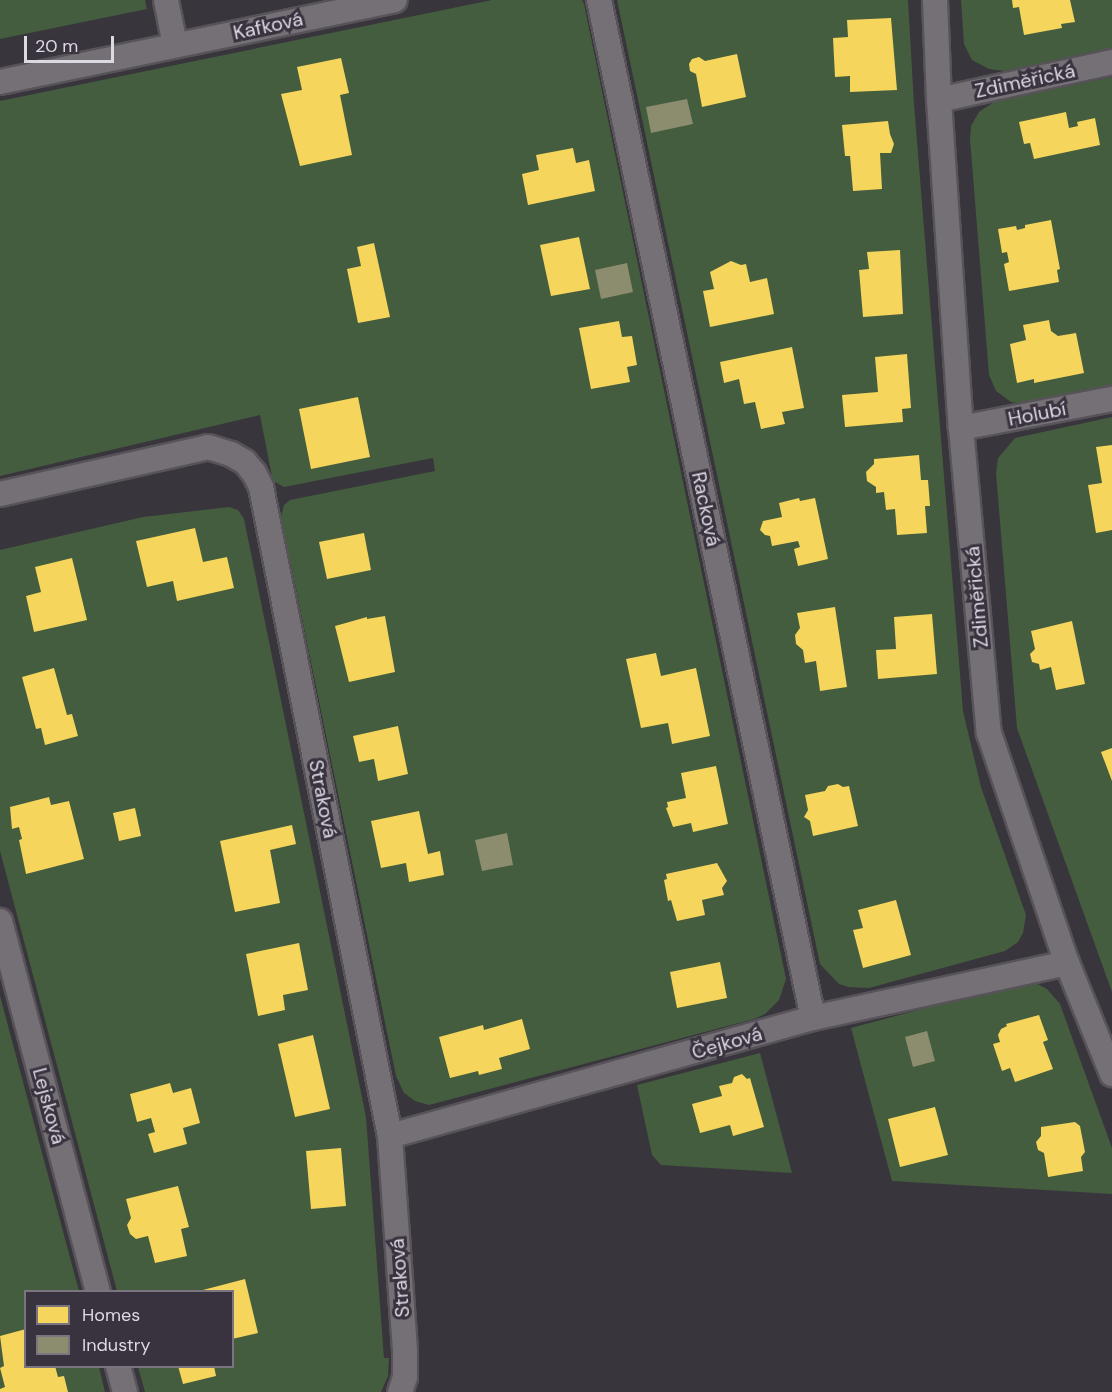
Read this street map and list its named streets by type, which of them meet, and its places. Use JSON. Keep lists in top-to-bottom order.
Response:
{
  "streets": {
    "street": [
      "Kafková",
      "Zdiměřická",
      "Holubí",
      "Racková",
      "Straková",
      "Čejková",
      "Lejsková"
    ]
  },
  "crossings": [
    ["Zdiměřická", "Holubí"],
    ["Zdiměřická", "Čejková"],
    ["Racková", "Čejková"],
    ["Straková", "Čejková"]
  ],
  "legend": ["Homes", "Industry"],
  "scale_bar": "20 m"
}
